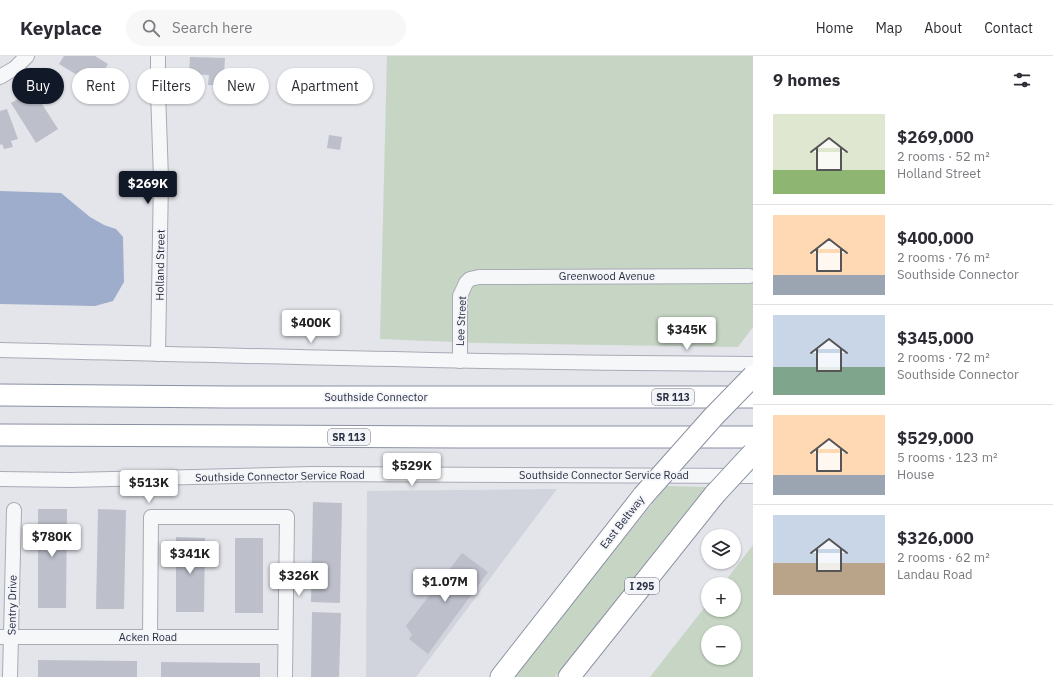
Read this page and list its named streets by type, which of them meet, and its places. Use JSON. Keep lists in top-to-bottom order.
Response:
{
  "streets": {
    "highway": [
      "Southside Connector",
      "SR 113",
      "East Beltway",
      "I 295"
    ],
    "street": [
      "Holland Street",
      "Greenwood Avenue",
      "Lee Street",
      "Southside Connector Service Road",
      "Sentry Drive",
      "Acken Road"
    ]
  },
  "crossings": [
    ["Greenwood Avenue", "Lee Street"],
    ["Sentry Drive", "Acken Road"]
  ],
  "page": {
    "header": "Keyplace",
    "search": "Search here",
    "nav": [
      "Home",
      "Map",
      "About",
      "Contact"
    ],
    "heading": "9 homes",
    "chip": [
      "Buy",
      "Rent",
      "Filters",
      "New",
      "Apartment"
    ],
    "list": [
      {
        "name": "$269,000",
        "note": "2 rooms · 52 m² · Holland Street"
      },
      {
        "name": "$400,000",
        "note": "2 rooms · 76 m² · Southside Connector"
      },
      {
        "name": "$345,000",
        "note": "2 rooms · 72 m² · Southside Connector"
      },
      {
        "name": "$529,000",
        "note": "5 rooms · 123 m² · House"
      },
      {
        "name": "$326,000",
        "note": "2 rooms · 62 m² · Landau Road"
      }
    ],
    "price": [
      "$269K",
      "$400K",
      "$345K",
      "$529K",
      "$513K",
      "$780K",
      "$341K",
      "$326K",
      "$1.07M"
    ],
    "map_buttons": ["+", "−"]
  }
}
